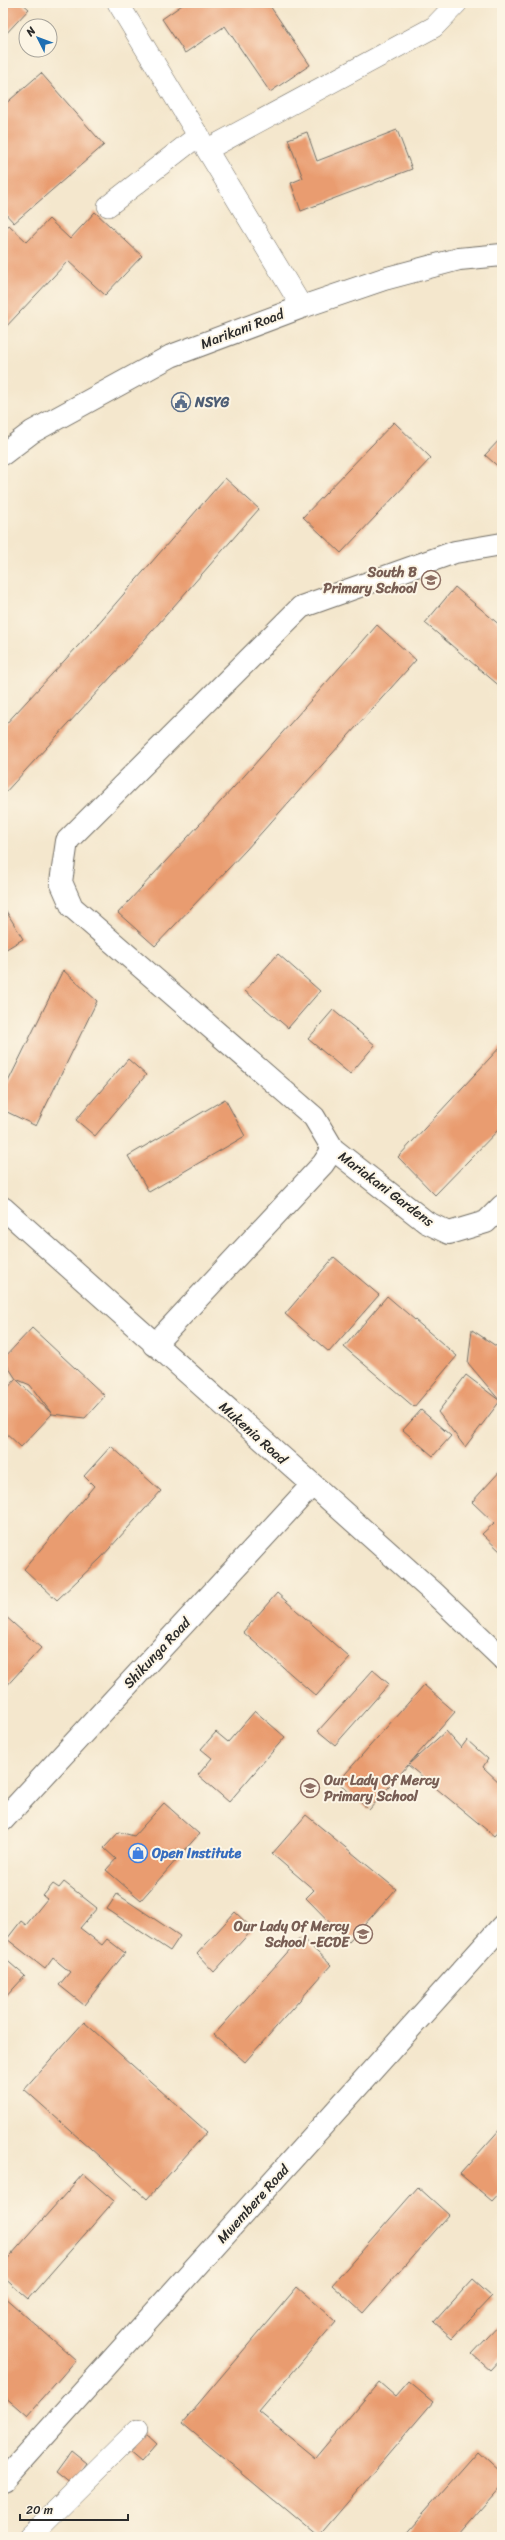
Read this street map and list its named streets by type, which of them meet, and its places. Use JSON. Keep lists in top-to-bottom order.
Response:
{
  "streets": {
    "street": [
      "Marikani Road",
      "Mariakani Gardens",
      "Mukenia Road",
      "Shikunga Road",
      "Mwembere Road"
    ]
  },
  "crossings": [
    ["Mukenia Road", "Shikunga Road"]
  ],
  "places": {
    "public building": ["NSYG"],
    "school or university": ["South B Primary School", "Our Lady Of Mercy Primary School", "Our Lady Of Mercy School -ECDE"],
    "shop": ["Open Institute"]
  },
  "scale_bar": "20 m",
  "north": "top left"
}
